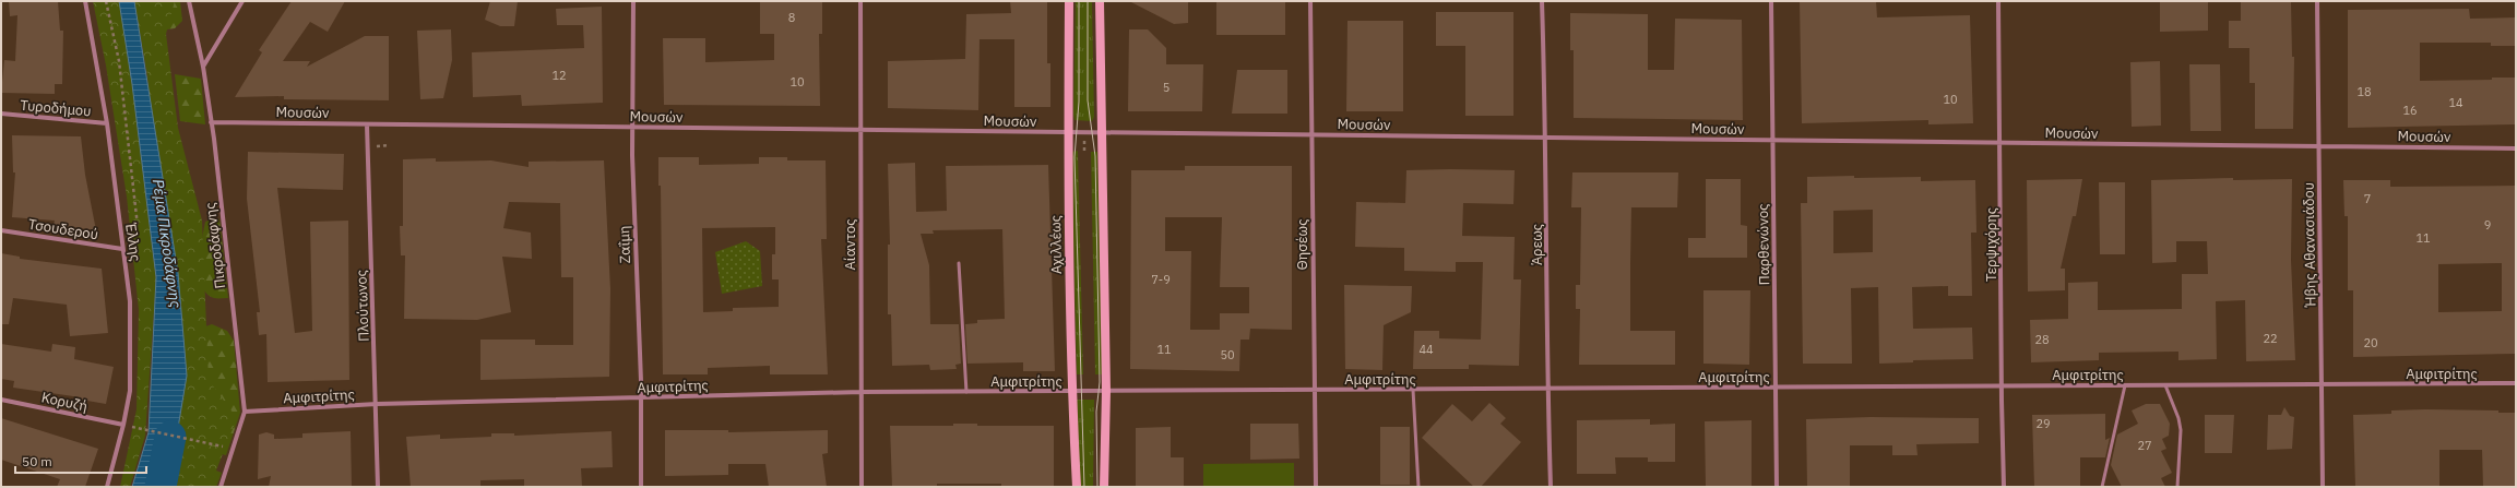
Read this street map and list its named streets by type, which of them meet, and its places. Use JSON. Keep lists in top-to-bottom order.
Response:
{
  "streets": {
    "main road": ["Αχιλλέως"],
    "street": [
      "Τυροδήμου",
      "Μουσών",
      "Τσουδερού",
      "Έλλης",
      "Ζαΐμη",
      "Αίαντος",
      "Θησέως",
      "Άρεως",
      "Παρθενώνος",
      "Τερψιχόρης",
      "Ήβης Αθανασιάδου",
      "Πικροδάφνης",
      "Πλούτωνος",
      "Αμφιτρίτης",
      "Κορυζή"
    ]
  },
  "crossings": [
    ["Τυροδήμου", "Έλλης"],
    ["Μουσών", "Ζαΐμη"],
    ["Μουσών", "Αίαντος"],
    ["Μουσών", "Αχιλλέως"],
    ["Μουσών", "Θησέως"],
    ["Μουσών", "Άρεως"],
    ["Μουσών", "Παρθενώνος"],
    ["Μουσών", "Τερψιχόρης"],
    ["Μουσών", "Ήβης Αθανασιάδου"],
    ["Μουσών", "Πικροδάφνης"],
    ["Μουσών", "Πλούτωνος"],
    ["Τσουδερού", "Έλλης"],
    ["Έλλης", "Κορυζή"],
    ["Ζαΐμη", "Αμφιτρίτης"],
    ["Αίαντος", "Αμφιτρίτης"],
    ["Αχιλλέως", "Αμφιτρίτης"],
    ["Θησέως", "Αμφιτρίτης"],
    ["Άρεως", "Αμφιτρίτης"],
    ["Παρθενώνος", "Αμφιτρίτης"],
    ["Τερψιχόρης", "Αμφιτρίτης"],
    ["Ήβης Αθανασιάδου", "Αμφιτρίτης"],
    ["Πικροδάφνης", "Αμφιτρίτης"],
    ["Πλούτωνος", "Αμφιτρίτης"]
  ],
  "water": ["Ρέμα Πικροδάφνης"],
  "house_numbers": [
    "8",
    "12",
    "10",
    "5",
    "18",
    "10",
    "14",
    "16",
    "7",
    "9",
    "11",
    "7-9",
    "22",
    "28",
    "20",
    "11",
    "44",
    "50",
    "29",
    "27"
  ],
  "scale_bar": "50 m"
}
